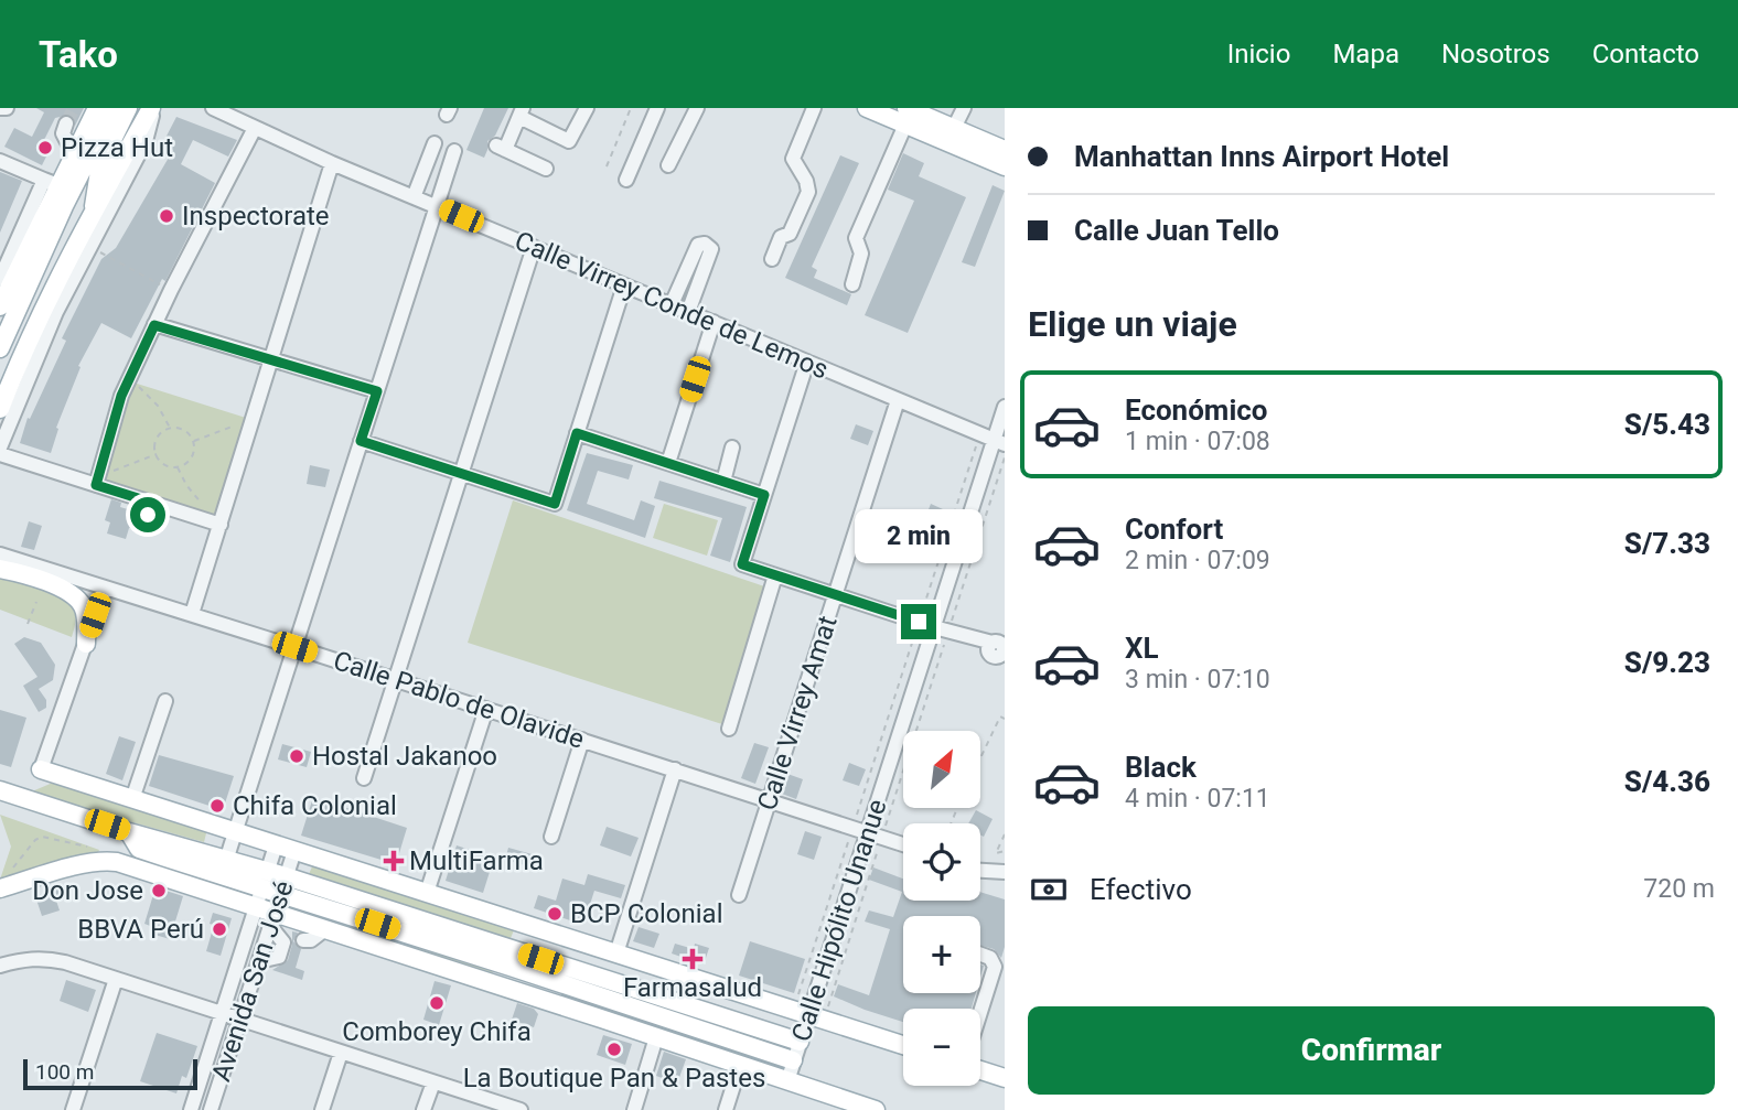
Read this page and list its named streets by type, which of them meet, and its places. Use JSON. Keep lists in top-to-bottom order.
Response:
{
  "streets": {
    "street": [
      "Calle Virrey Conde de Lemos",
      "Calle Pablo de Olavide",
      "Calle Virrey Amat",
      "Calle Hipólito Unanue",
      "Avenida San José"
    ]
  },
  "crossings": [
    ["Calle Virrey Conde de Lemos", "Calle Virrey Amat"],
    ["Calle Virrey Conde de Lemos", "Calle Hipólito Unanue"],
    ["Calle Pablo de Olavide", "Calle Virrey Amat"],
    ["Calle Pablo de Olavide", "Calle Hipólito Unanue"]
  ],
  "places": {
    "other": [
      "Pizza Hut",
      "Inspectorate",
      "Hostal Jakanoo",
      "Chifa Colonial",
      "Don Jose",
      "BCP Colonial",
      "BBVA Perú",
      "Comborey Chifa",
      "La Boutique Pan & Pastes"
    ],
    "health": ["MultiFarma", "Farmasalud"]
  },
  "scale_bar": "100 m",
  "north": "top right",
  "page": {
    "header": "Tako",
    "nav": [
      "Inicio",
      "Mapa",
      "Nosotros",
      "Contacto"
    ],
    "banner": ["Manhattan Inns Airport Hotel", "Calle Juan Tello"],
    "heading": "Elige un viaje",
    "list": [
      {
        "name": "Económico",
        "note": "1 min · 07:08",
        "value": "S/5.43"
      },
      {
        "name": "Confort",
        "note": "2 min · 07:09",
        "value": "S/7.33"
      },
      {
        "name": "XL",
        "note": "3 min · 07:10",
        "value": "S/9.23"
      },
      {
        "name": "Black",
        "note": "4 min · 07:11",
        "value": "S/4.36"
      }
    ],
    "bubble": "2 min",
    "map_buttons": ["+", "−"],
    "pay": ["Efectivo", "720 m"],
    "buttons": "Confirmar",
    "scale": "100 m"
  }
}
